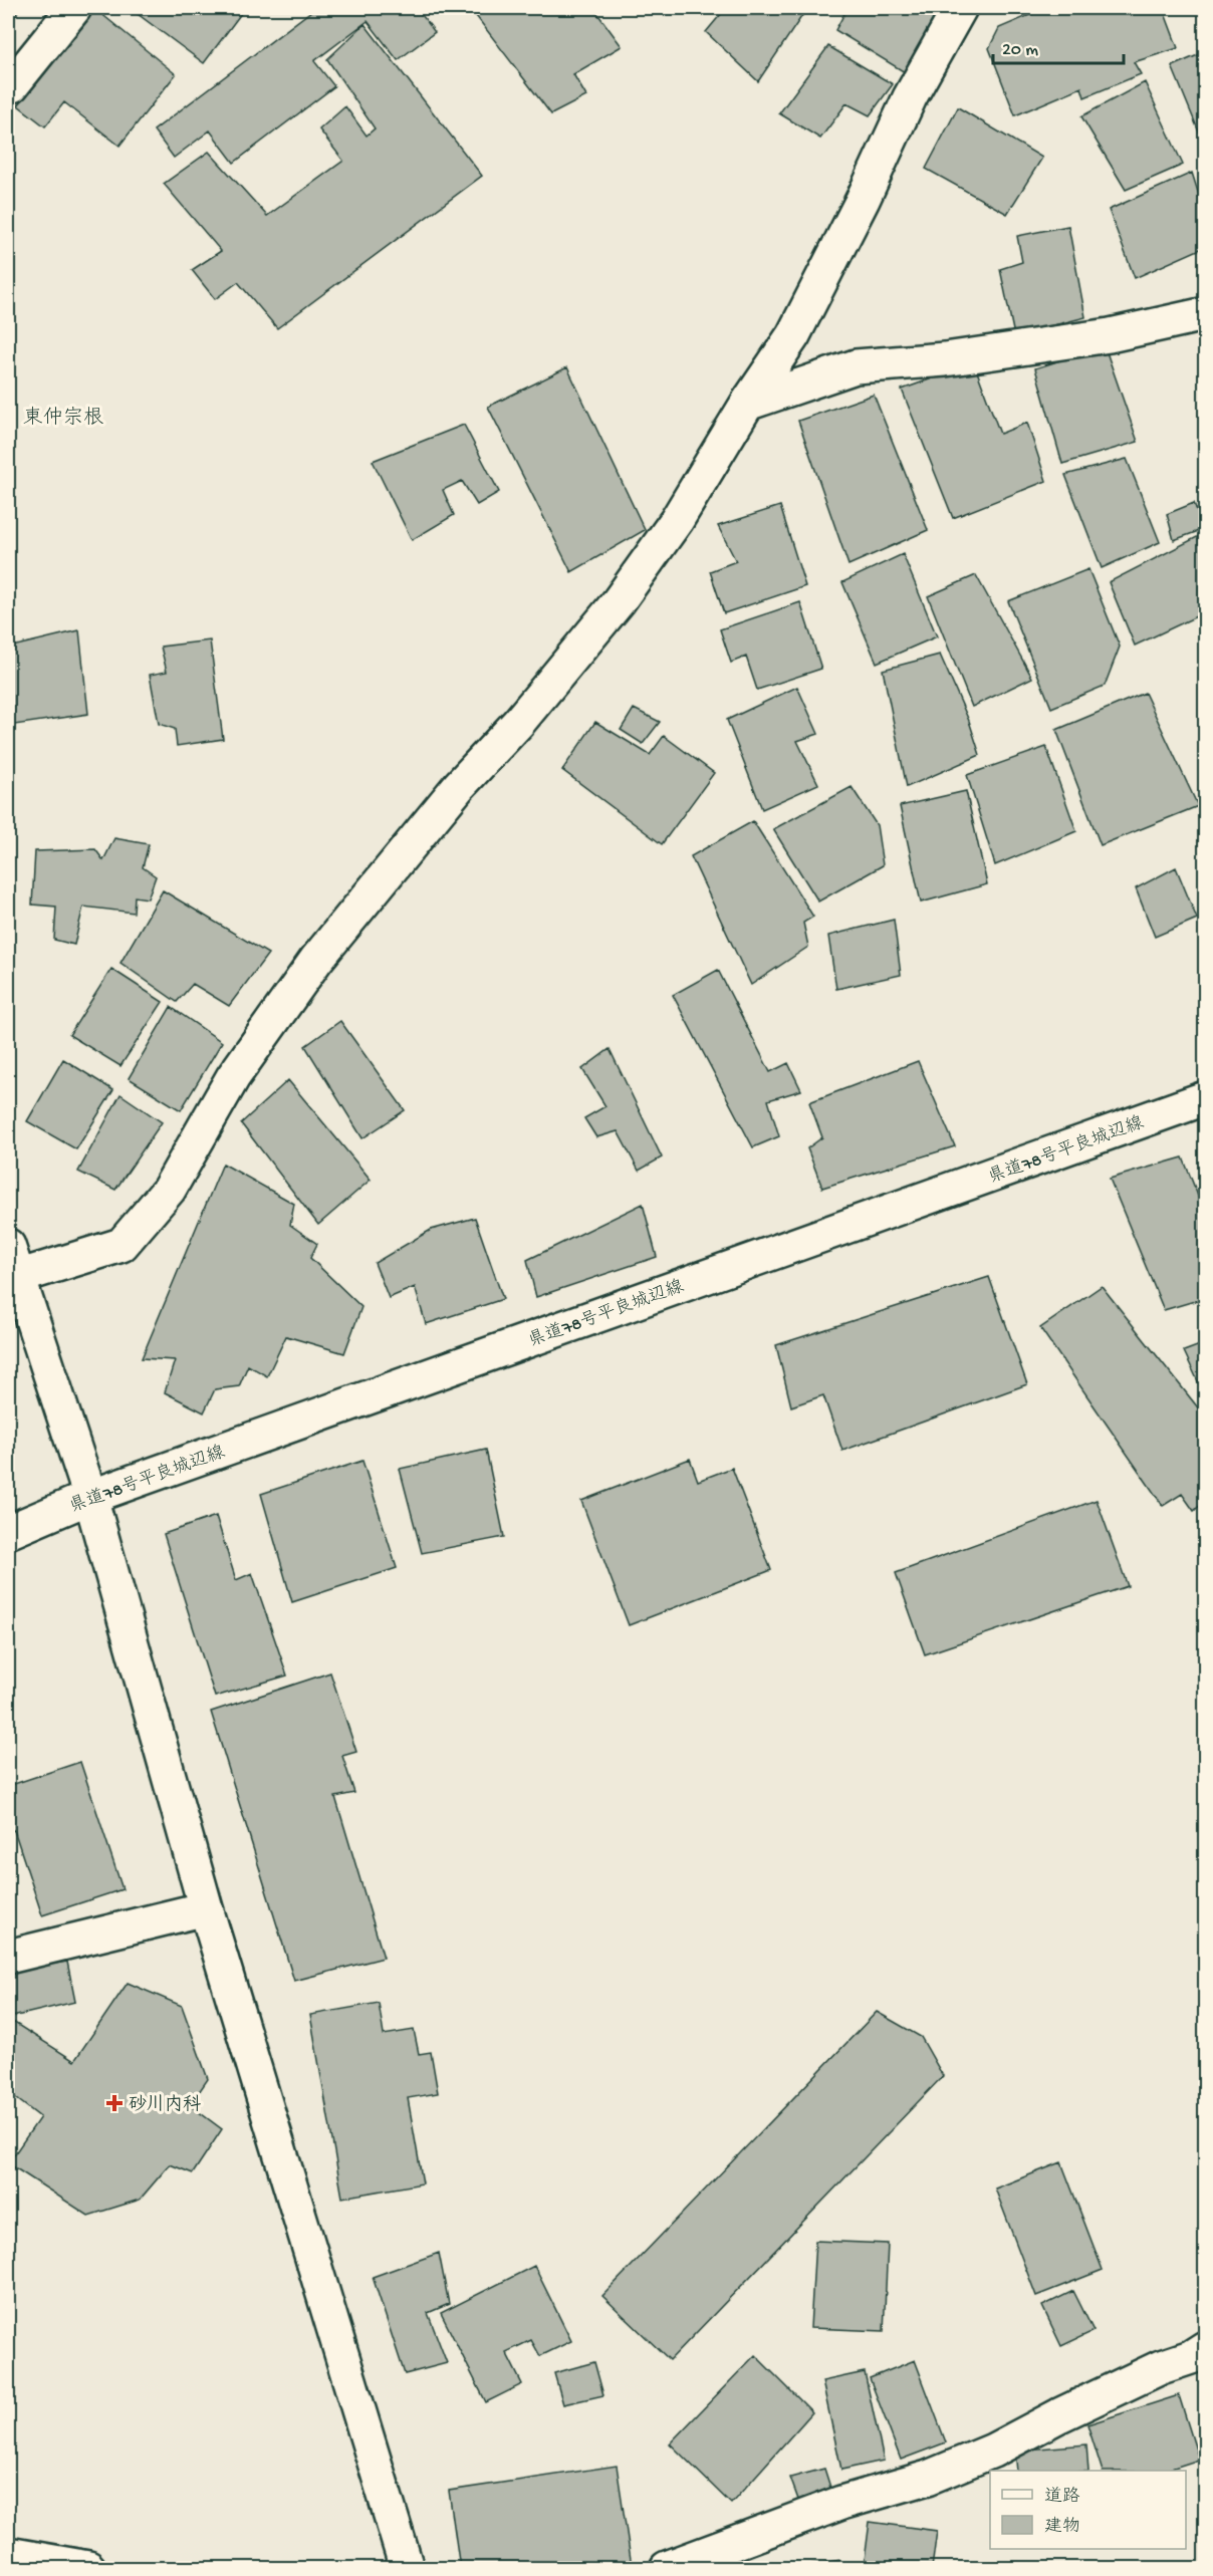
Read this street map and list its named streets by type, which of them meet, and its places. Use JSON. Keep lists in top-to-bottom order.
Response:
{
  "streets": {
    "street": ["県道78号平良城辺線"]
  },
  "districts": ["東仲宗根"],
  "places": {
    "health": ["砂川内科"]
  },
  "legend": ["道路", "建物"],
  "scale_bar": "20 m"
}
